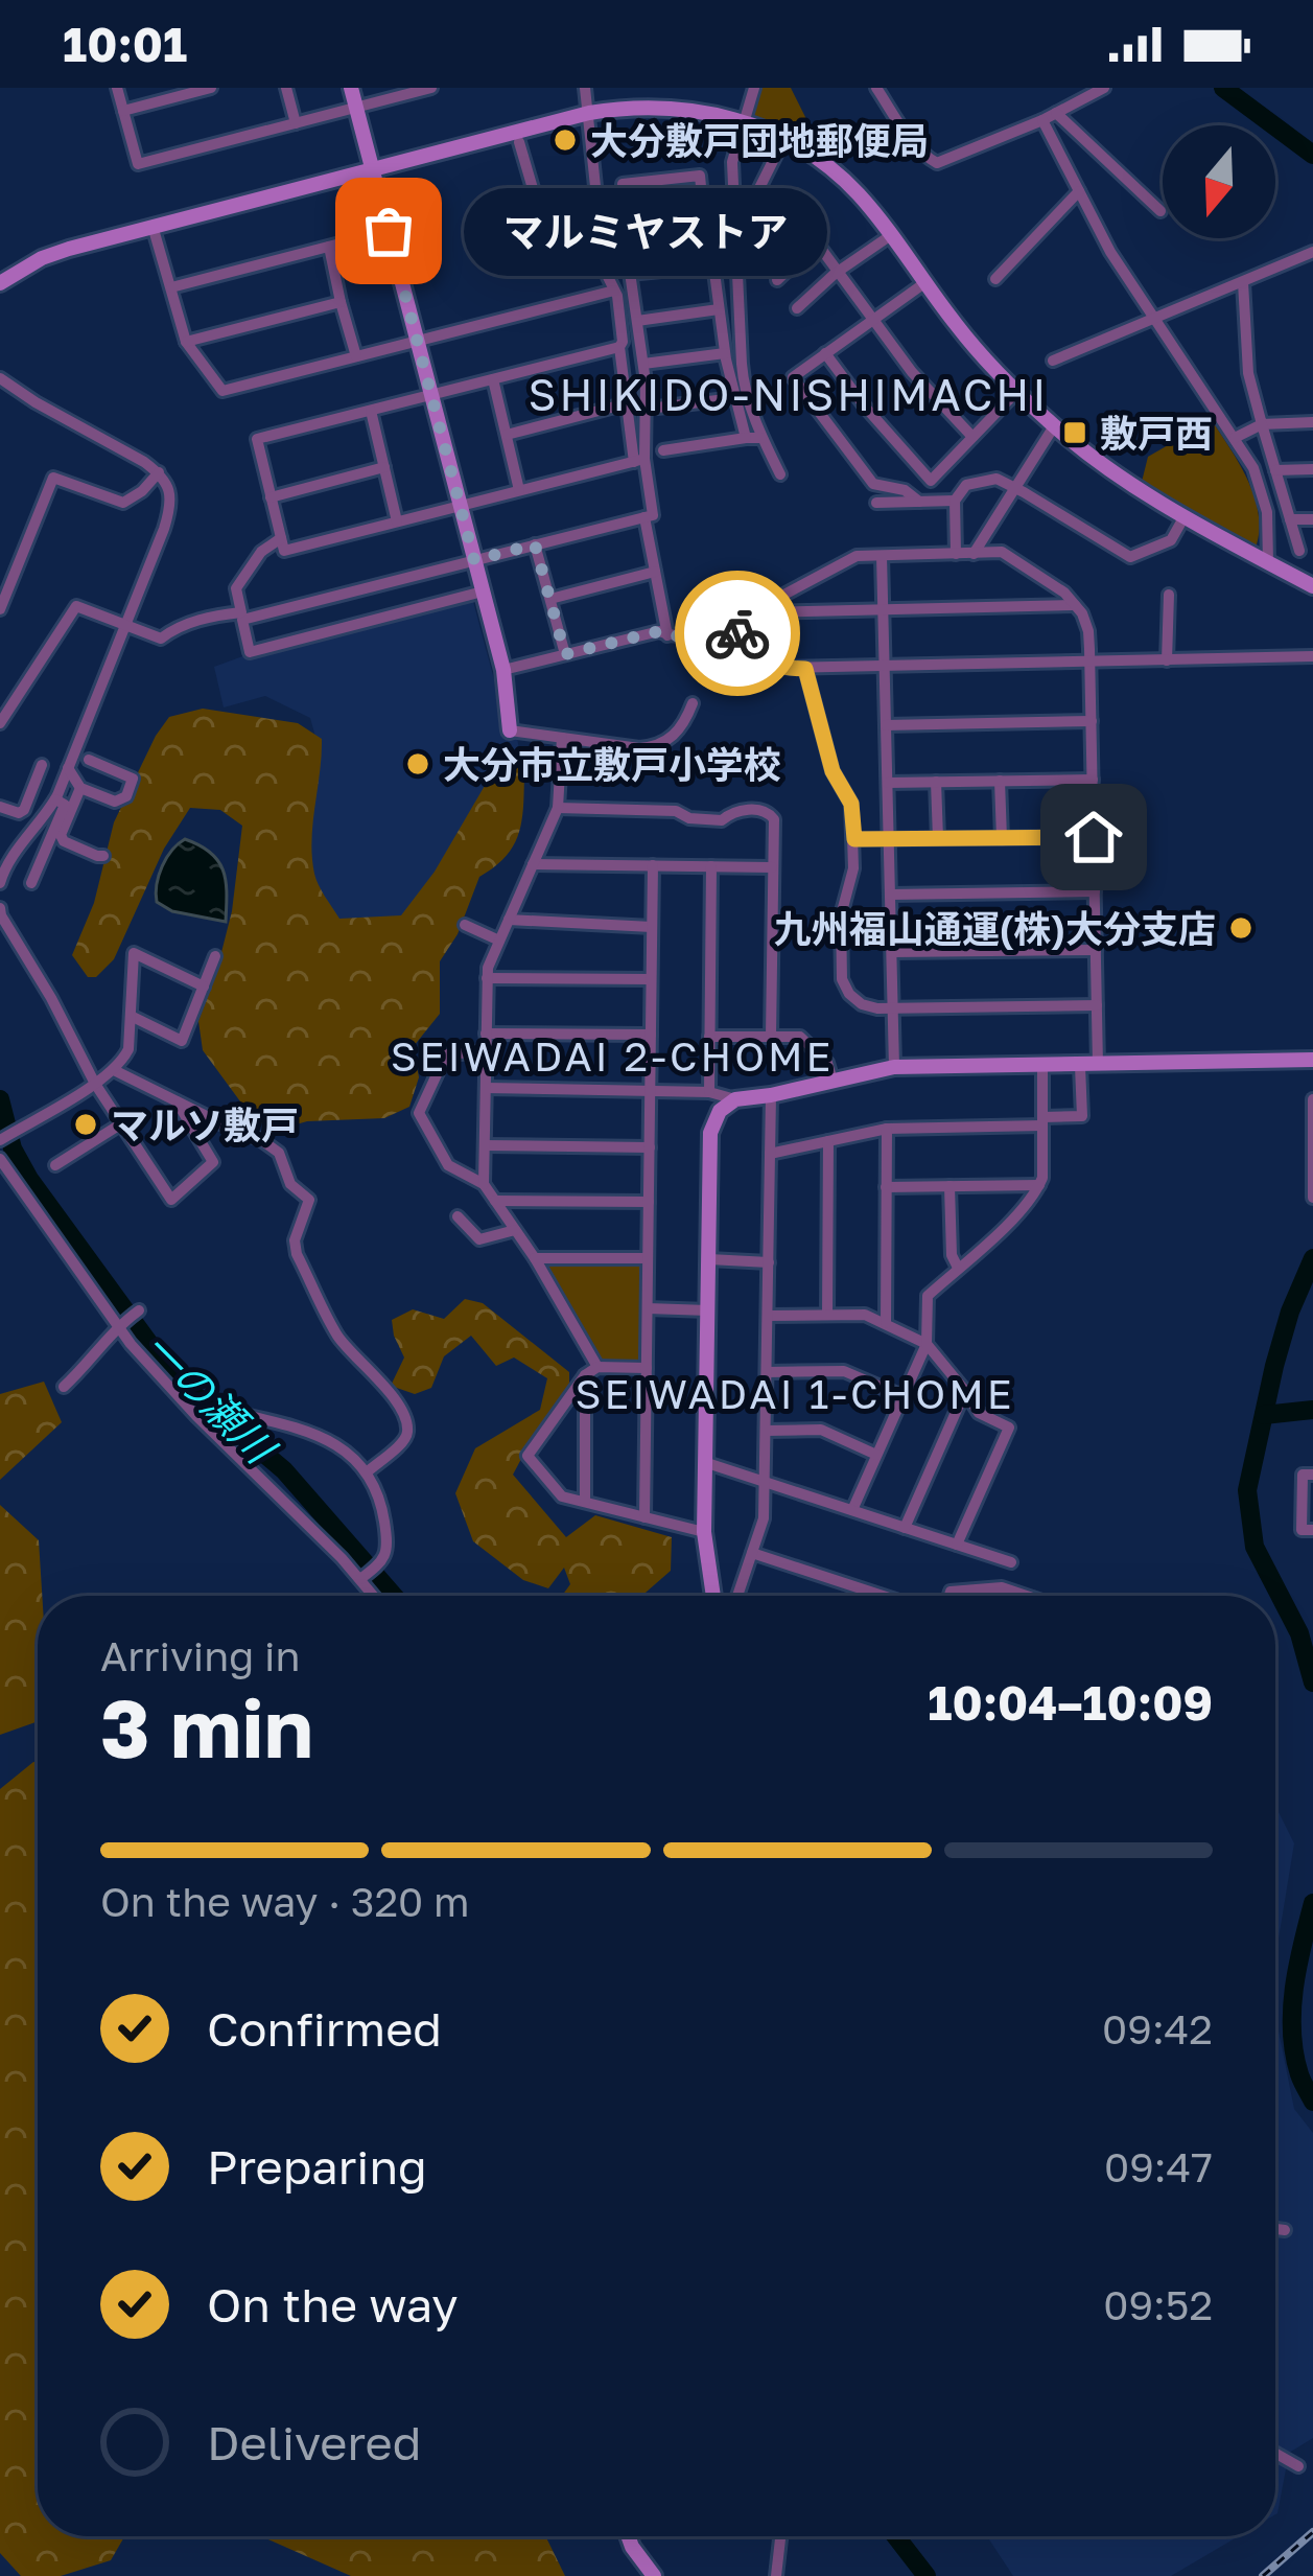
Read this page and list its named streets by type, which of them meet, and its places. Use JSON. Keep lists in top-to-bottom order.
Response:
{
  "districts": ["SHIKIDO-NISHIMACHI", "SEIWADAI 2-CHOME", "SEIWADAI 1-CHOME"],
  "water": ["一の瀬川"],
  "places": {
    "other": [
      "大分敷戸団地郵便局",
      "マルミヤストア",
      "大分市立敷戸小学校",
      "九州福山通運(株)大分支店",
      "マルソ敷戸"
    ],
    "transit": ["敷戸西"]
  },
  "north": "bottom",
  "page": {
    "status": "10:01",
    "bubble": "マルミヤストア",
    "heading": ["3 min", "Arriving in", "10:04–10:09"],
    "bar": "On the way · 320 m",
    "list": [
      ["Confirmed", "09:42"],
      ["Preparing", "09:47"],
      ["On the way", "09:52"],
      "Delivered"
    ]
  }
}
